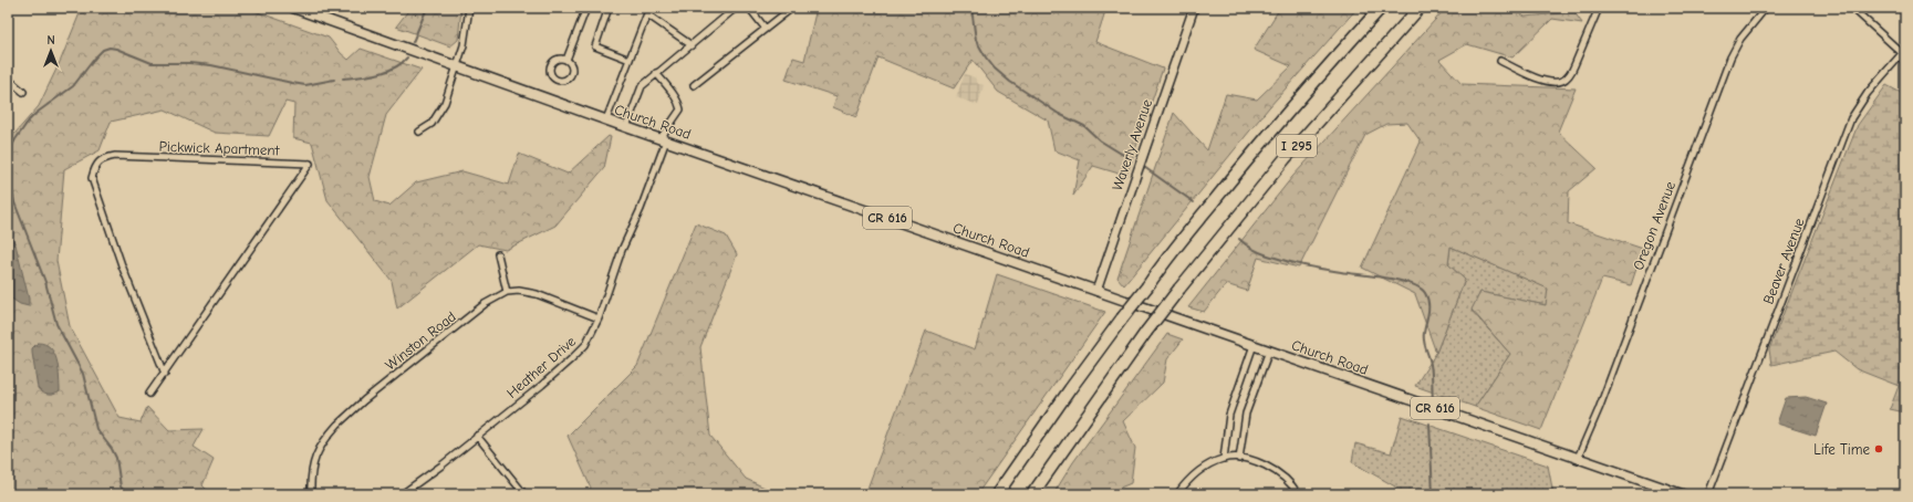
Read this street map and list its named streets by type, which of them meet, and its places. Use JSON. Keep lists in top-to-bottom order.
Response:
{
  "streets": {
    "highway": ["I 295"],
    "main road": ["Church Road", "CR 616"],
    "street": [
      "Waverly Avenue",
      "Pickwick Apartment",
      "Oregon Avenue",
      "Beaver Avenue",
      "Winston Road",
      "Heather Drive"
    ]
  },
  "crossings": [
    ["Church Road", "Waverly Avenue"],
    ["Church Road", "Oregon Avenue"],
    ["Church Road", "Heather Drive"]
  ],
  "places": ["Life Time"],
  "north": "top"
}
